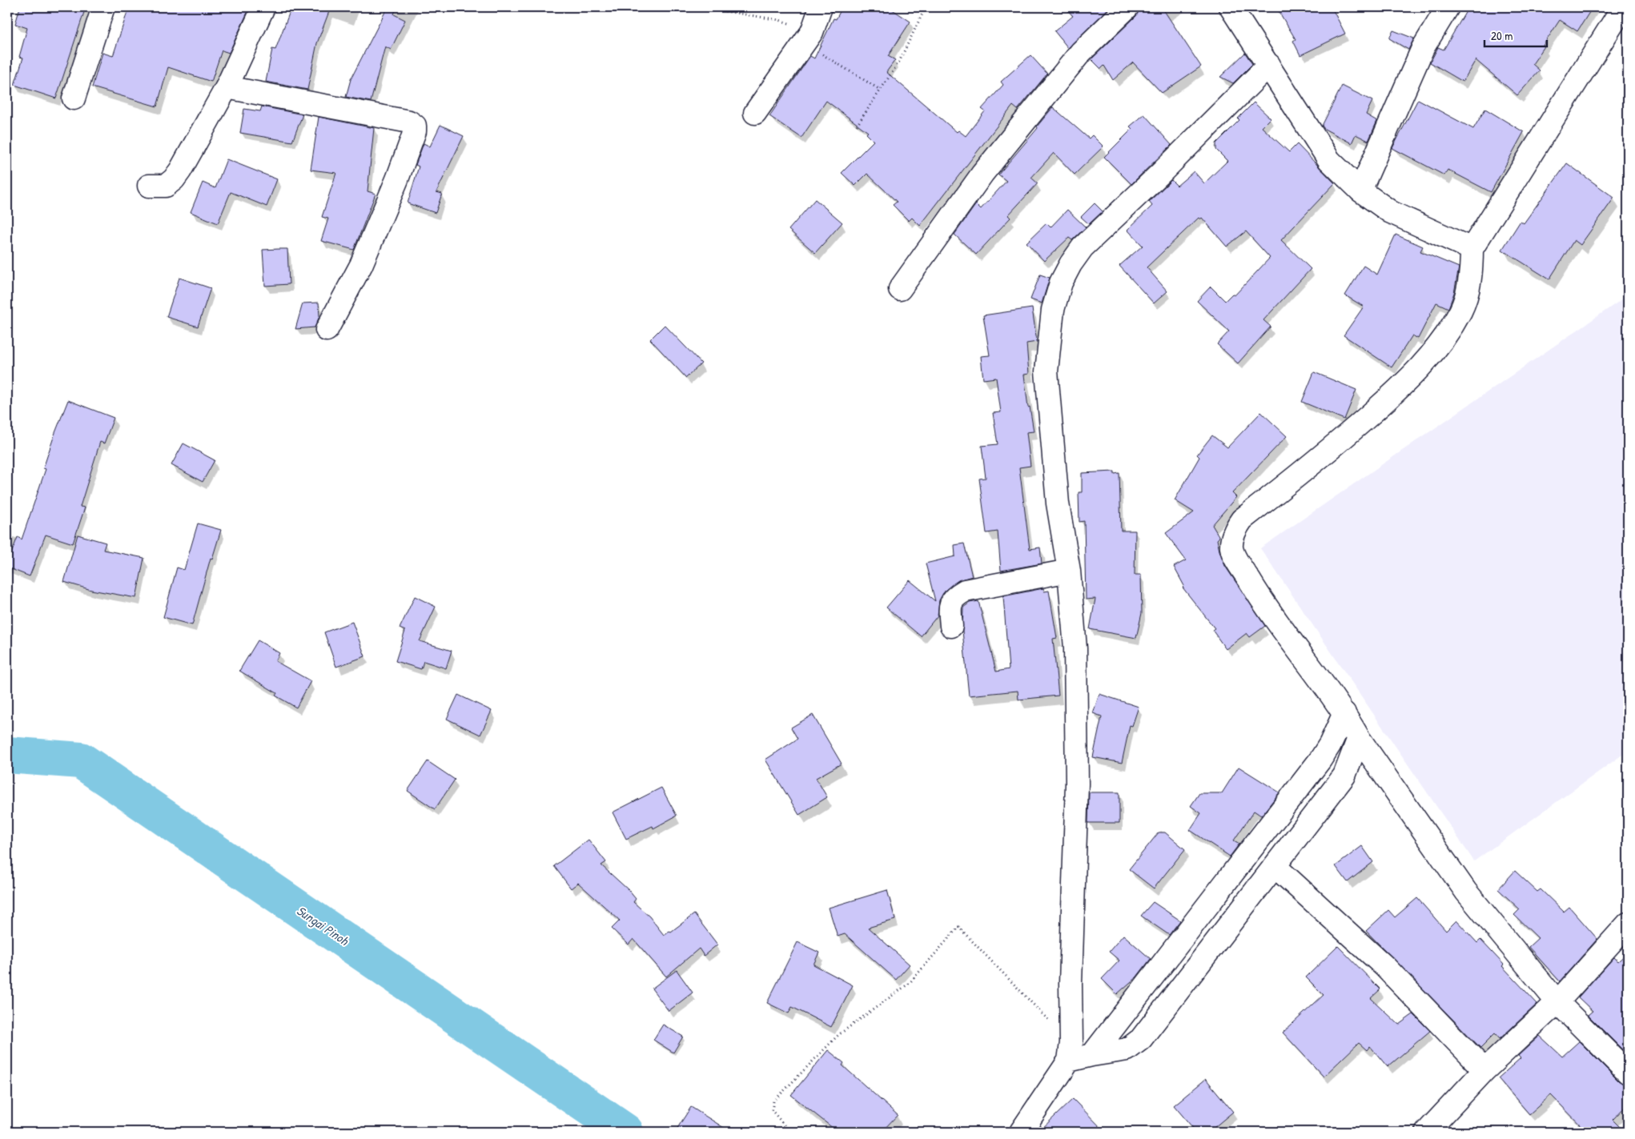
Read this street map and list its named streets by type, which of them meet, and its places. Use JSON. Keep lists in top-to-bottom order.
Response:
{
  "water": ["Sungai Pinoh"],
  "scale_bar": "20 m"
}
